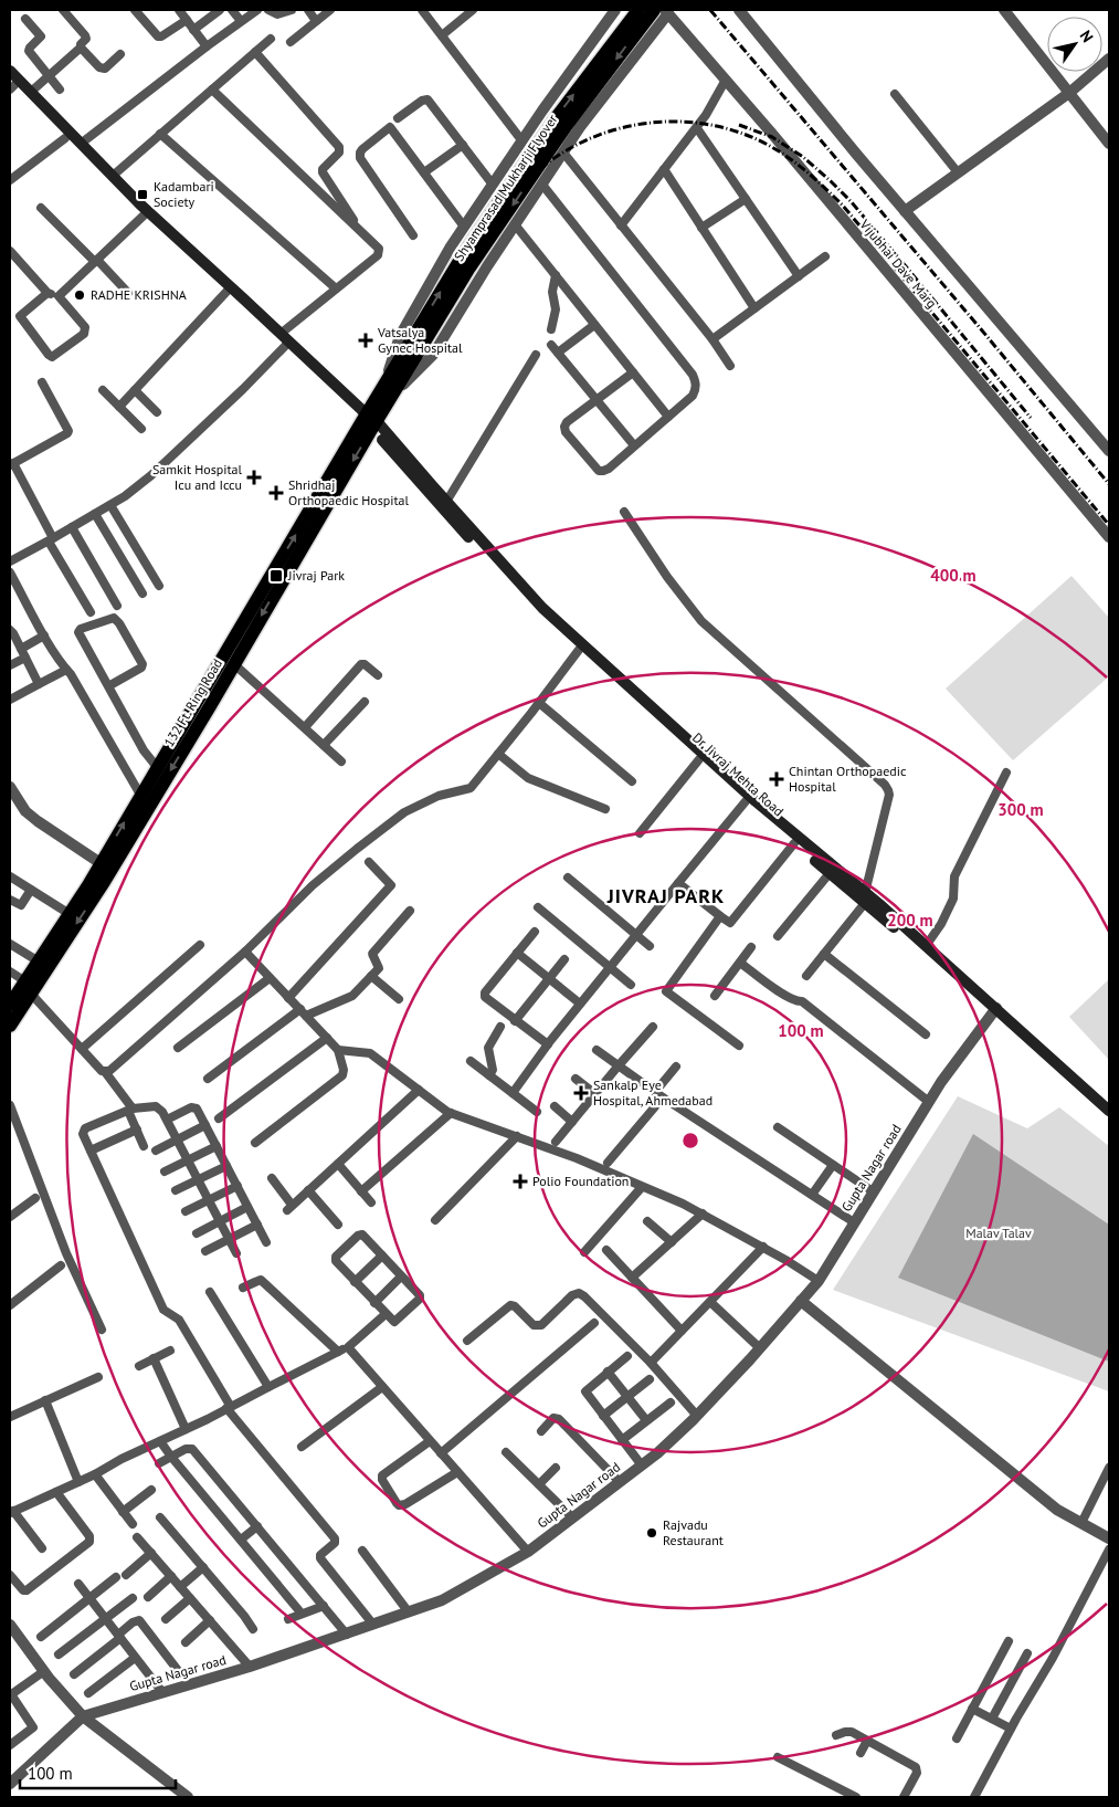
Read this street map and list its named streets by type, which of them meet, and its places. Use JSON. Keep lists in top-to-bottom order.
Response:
{
  "streets": {
    "main road": ["Shyamprasad Mukharji Flyover", "132 Ft. Ring Road", "Dr. Jivraj Mehta Road"],
    "street": ["Vijubhai Dave Marg", "Gupta Nagar road"]
  },
  "crossings": [
    ["Shyamprasad Mukharji Flyover", "132 Ft. Ring Road"],
    ["132 Ft. Ring Road", "Dr. Jivraj Mehta Road"],
    ["Dr. Jivraj Mehta Road", "Gupta Nagar road"]
  ],
  "districts": ["JIVRAJ PARK"],
  "parks": ["Malav Talav"],
  "places": {
    "transit": ["Kadambari Society", "Jivraj Park"],
    "other": ["RADHE KRISHNA", "Rajvadu Restaurant"],
    "health": [
      "Vatsalya Gynec Hospital",
      "Samkit Hospital Icu and Iccu",
      "Shridhaj Orthopaedic Hospital",
      "Chintan Orthopaedic Hospital",
      "Sankalp Eye Hospital, Ahmedabad",
      "Polio Foundation"
    ]
  },
  "scale_bar": "100 m",
  "north": "top right",
  "rings": [
    "400 m",
    "300 m",
    "200 m",
    "100 m"
  ]
}
